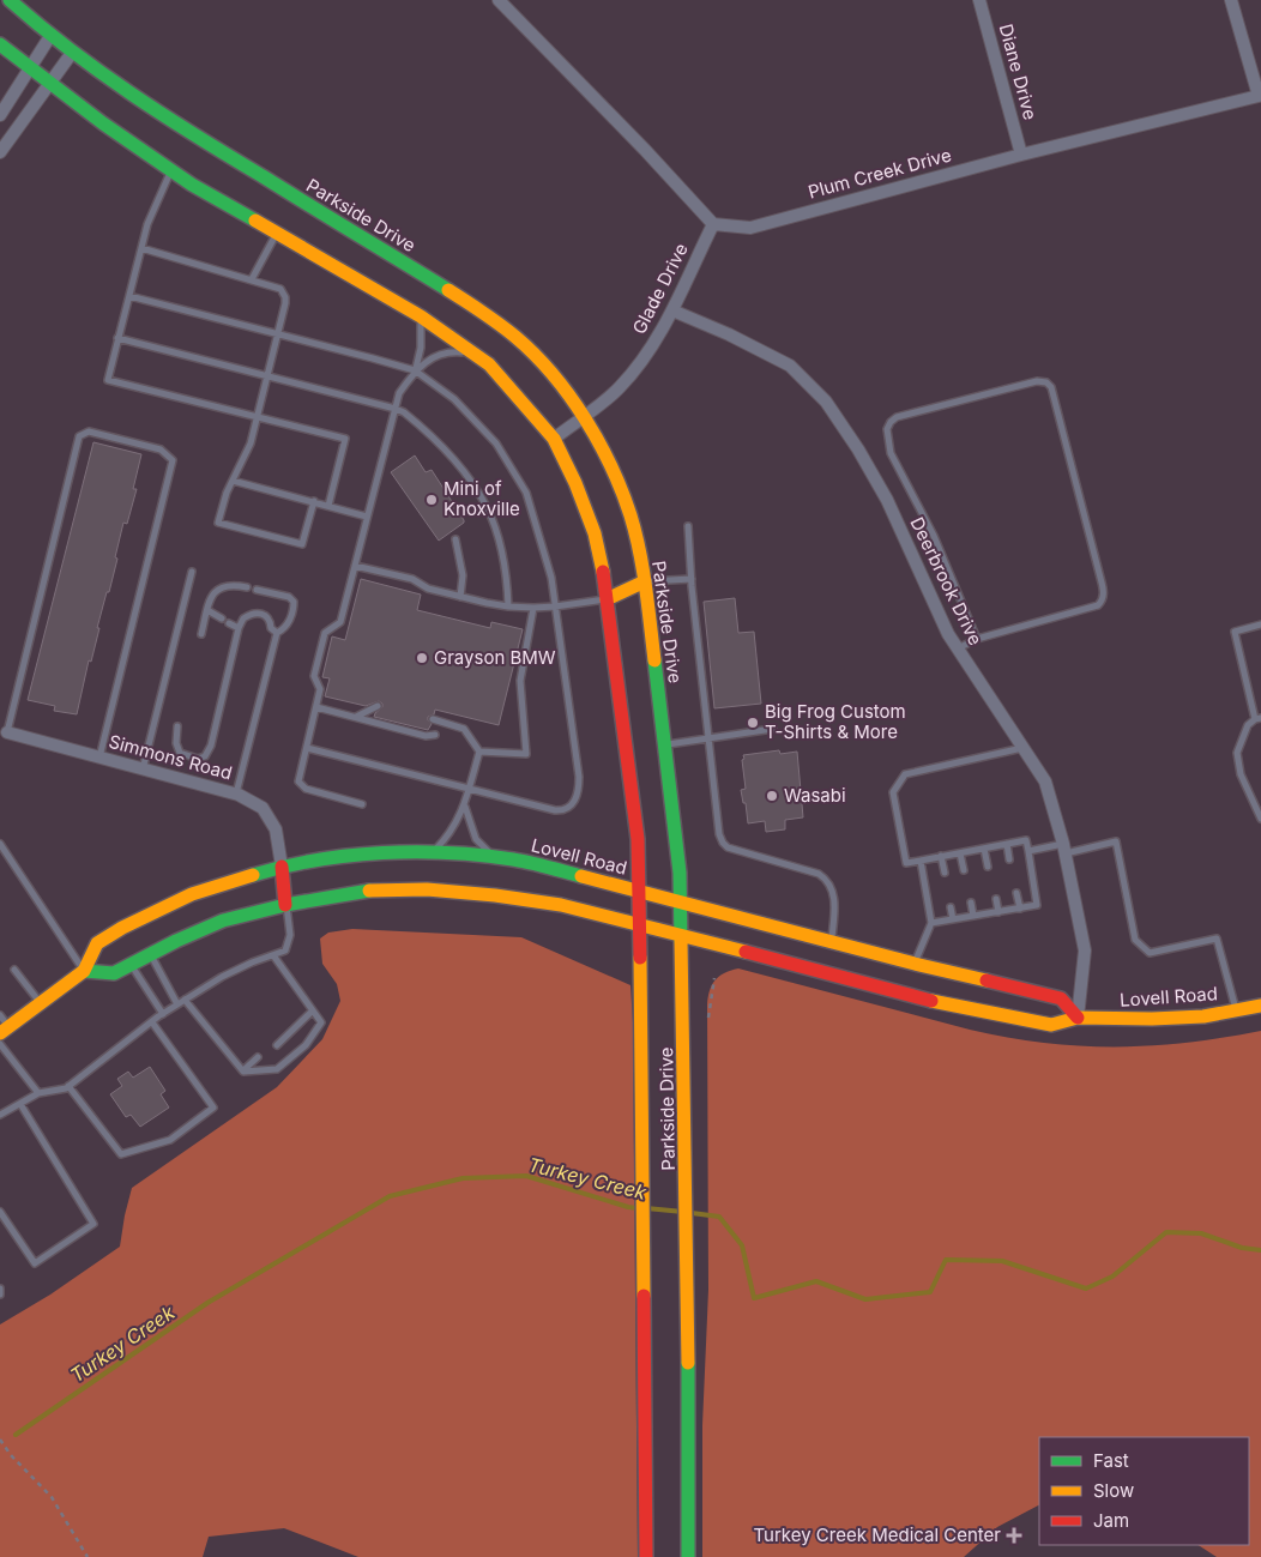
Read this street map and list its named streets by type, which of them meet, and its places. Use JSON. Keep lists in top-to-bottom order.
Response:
{
  "streets": {
    "street": [
      "Diane Drive",
      "Plum Creek Drive",
      "Parkside Drive",
      "Glade Drive",
      "Deerbrook Drive",
      "Simmons Road",
      "Lovell Road"
    ]
  },
  "crossings": [
    ["Diane Drive", "Plum Creek Drive"],
    ["Plum Creek Drive", "Glade Drive"],
    ["Parkside Drive", "Glade Drive"],
    ["Parkside Drive", "Lovell Road"],
    ["Glade Drive", "Deerbrook Drive"],
    ["Deerbrook Drive", "Lovell Road"],
    ["Simmons Road", "Lovell Road"]
  ],
  "water": ["Turkey Creek"],
  "places": {
    "other": [
      "Mini of Knoxville",
      "Grayson BMW",
      "Big Frog Custom T-Shirts & More",
      "Wasabi"
    ],
    "health": ["Turkey Creek Medical Center"]
  },
  "legend": ["Fast", "Slow", "Jam"]
}
